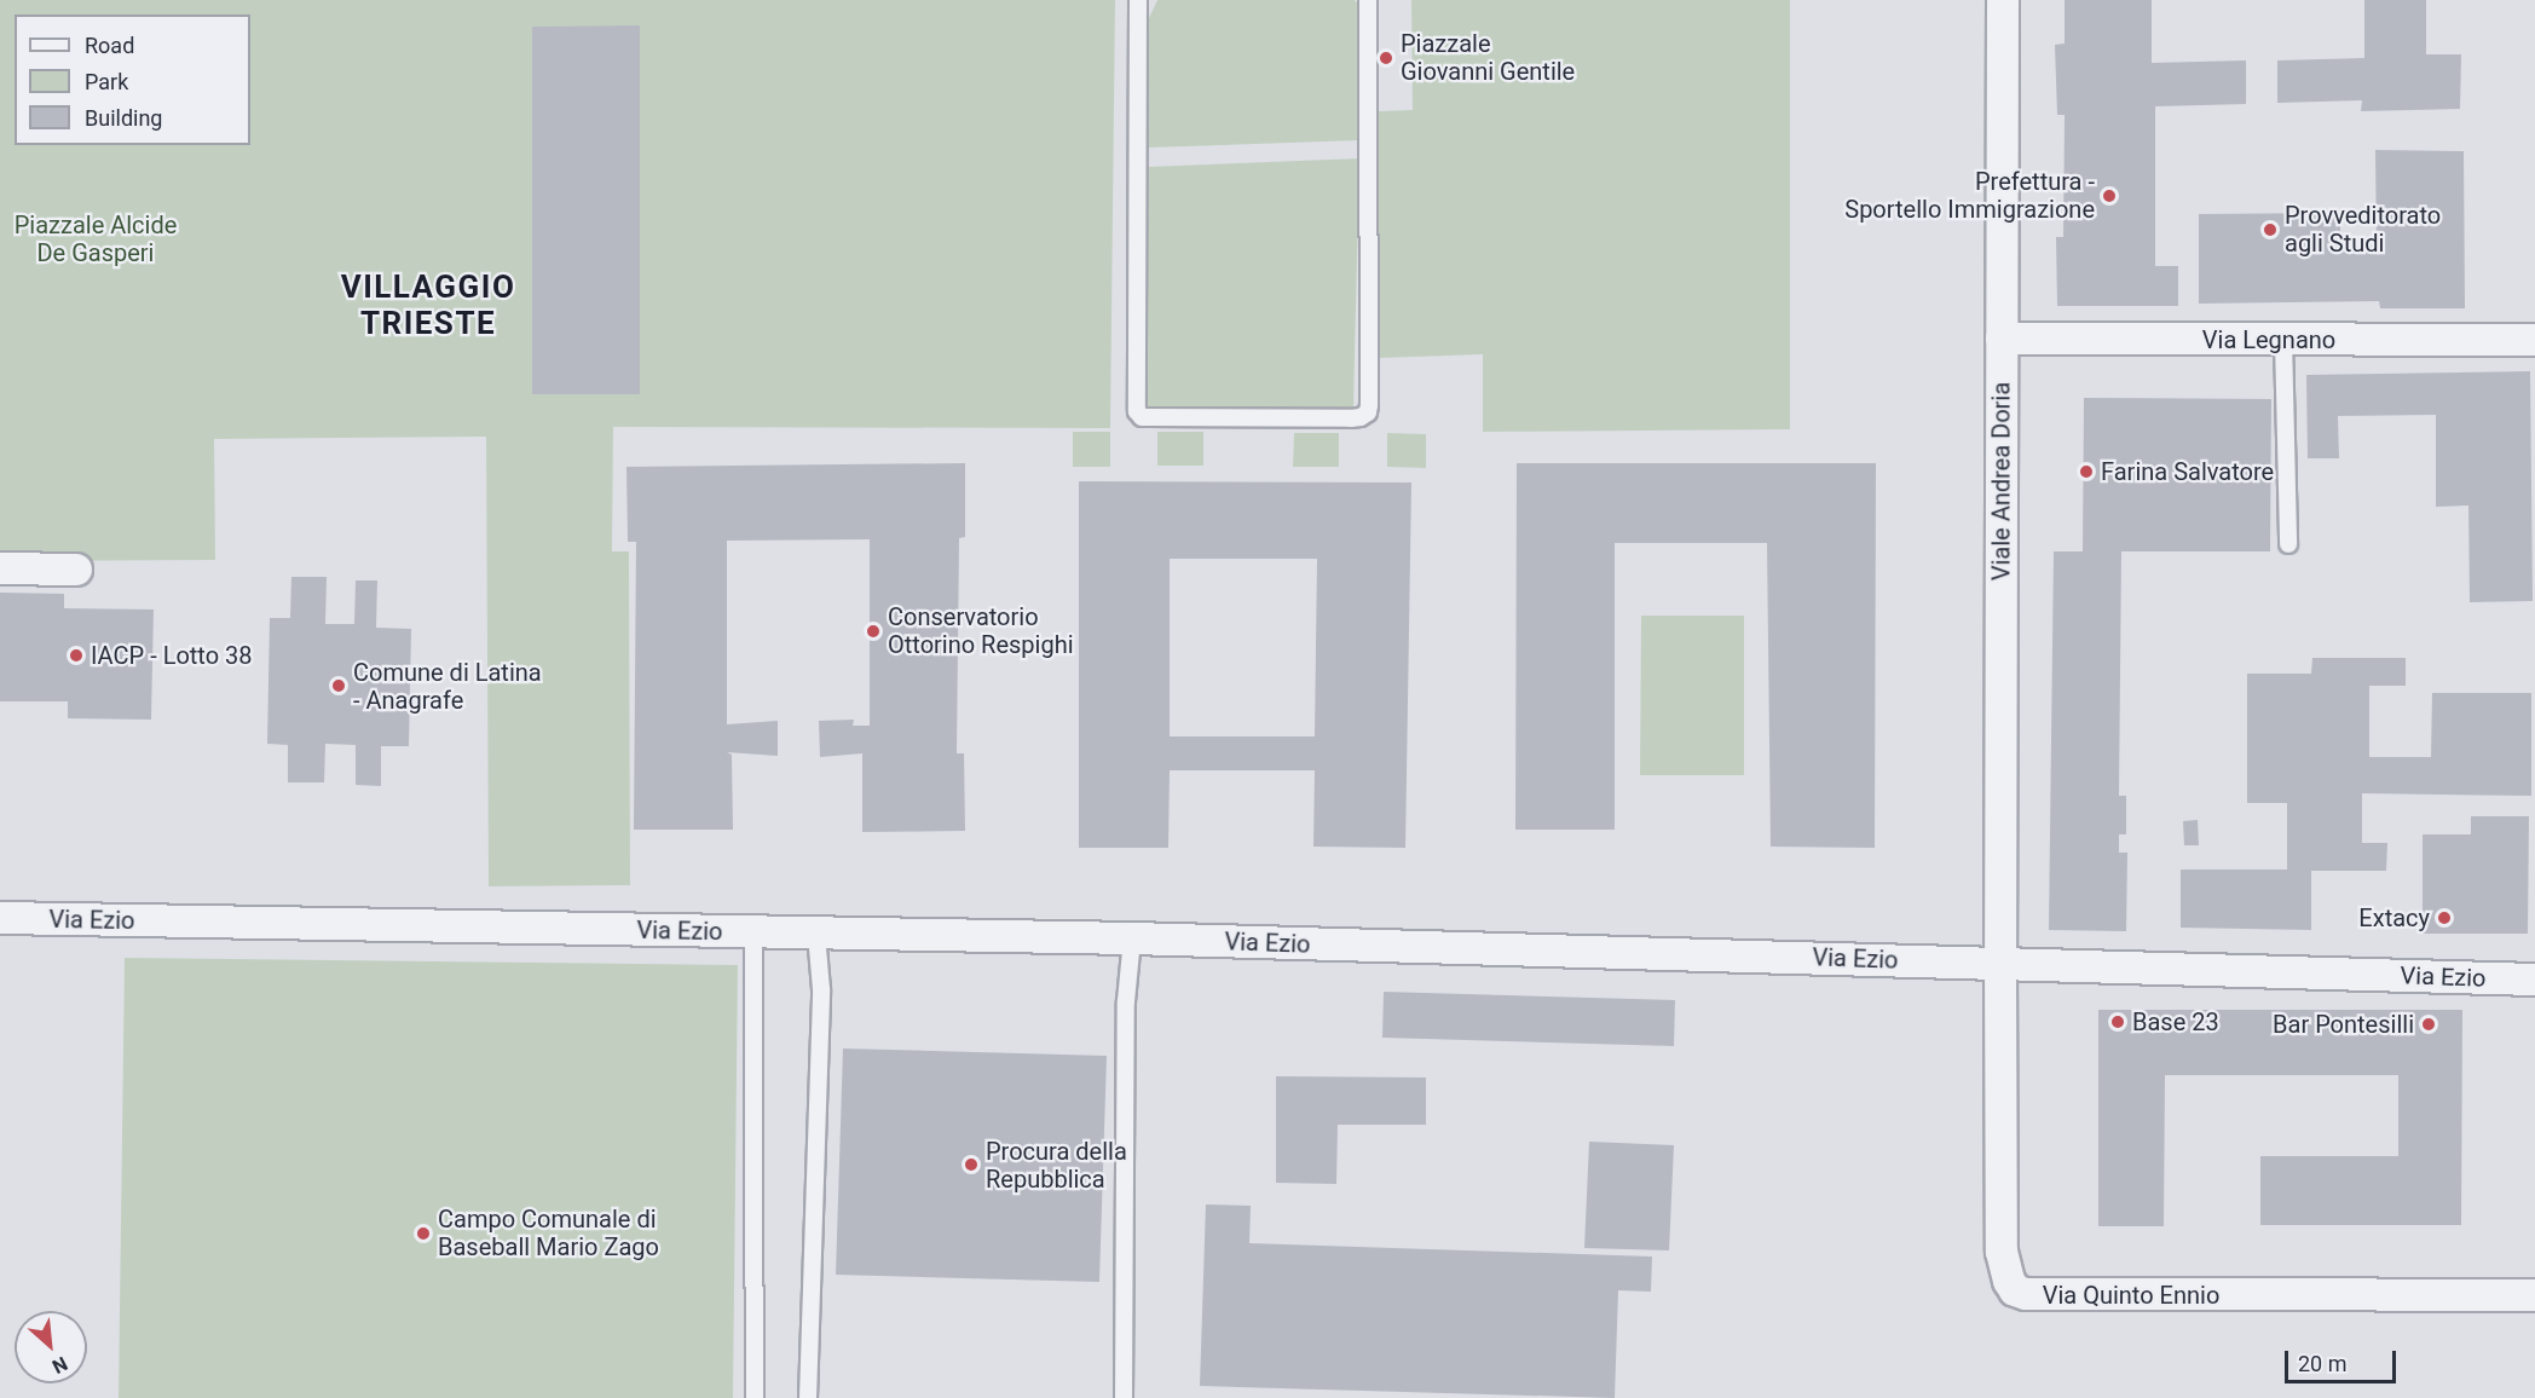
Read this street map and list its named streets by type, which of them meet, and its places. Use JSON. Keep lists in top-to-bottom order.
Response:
{
  "streets": {
    "street": [
      "Via Legnano",
      "Viale Andrea Doria",
      "Via Ezio",
      "Via Quinto Ennio"
    ]
  },
  "crossings": [
    ["Via Legnano", "Viale Andrea Doria"],
    ["Viale Andrea Doria", "Via Ezio"],
    ["Viale Andrea Doria", "Via Quinto Ennio"],
    ["Via Ezio", "Via Quinto Ennio"]
  ],
  "districts": ["VILLAGGIO TRIESTE"],
  "parks": ["Piazzale Alcide De Gasperi"],
  "places": [
    "Piazzale Giovanni Gentile",
    "Prefettura - Sportello Immigrazione",
    "Provveditorato agli Studi",
    "Farina Salvatore",
    "Conservatorio Ottorino Respighi",
    "IACP - Lotto 38",
    "Comune di Latina - Anagrafe",
    "Extacy",
    "Base 23",
    "Bar Pontesilli",
    "Procura della Repubblica",
    "Campo Comunale di Baseball Mario Zago"
  ],
  "legend": ["Road", "Park", "Building"],
  "scale_bar": "20 m",
  "north": "bottom right"
}
